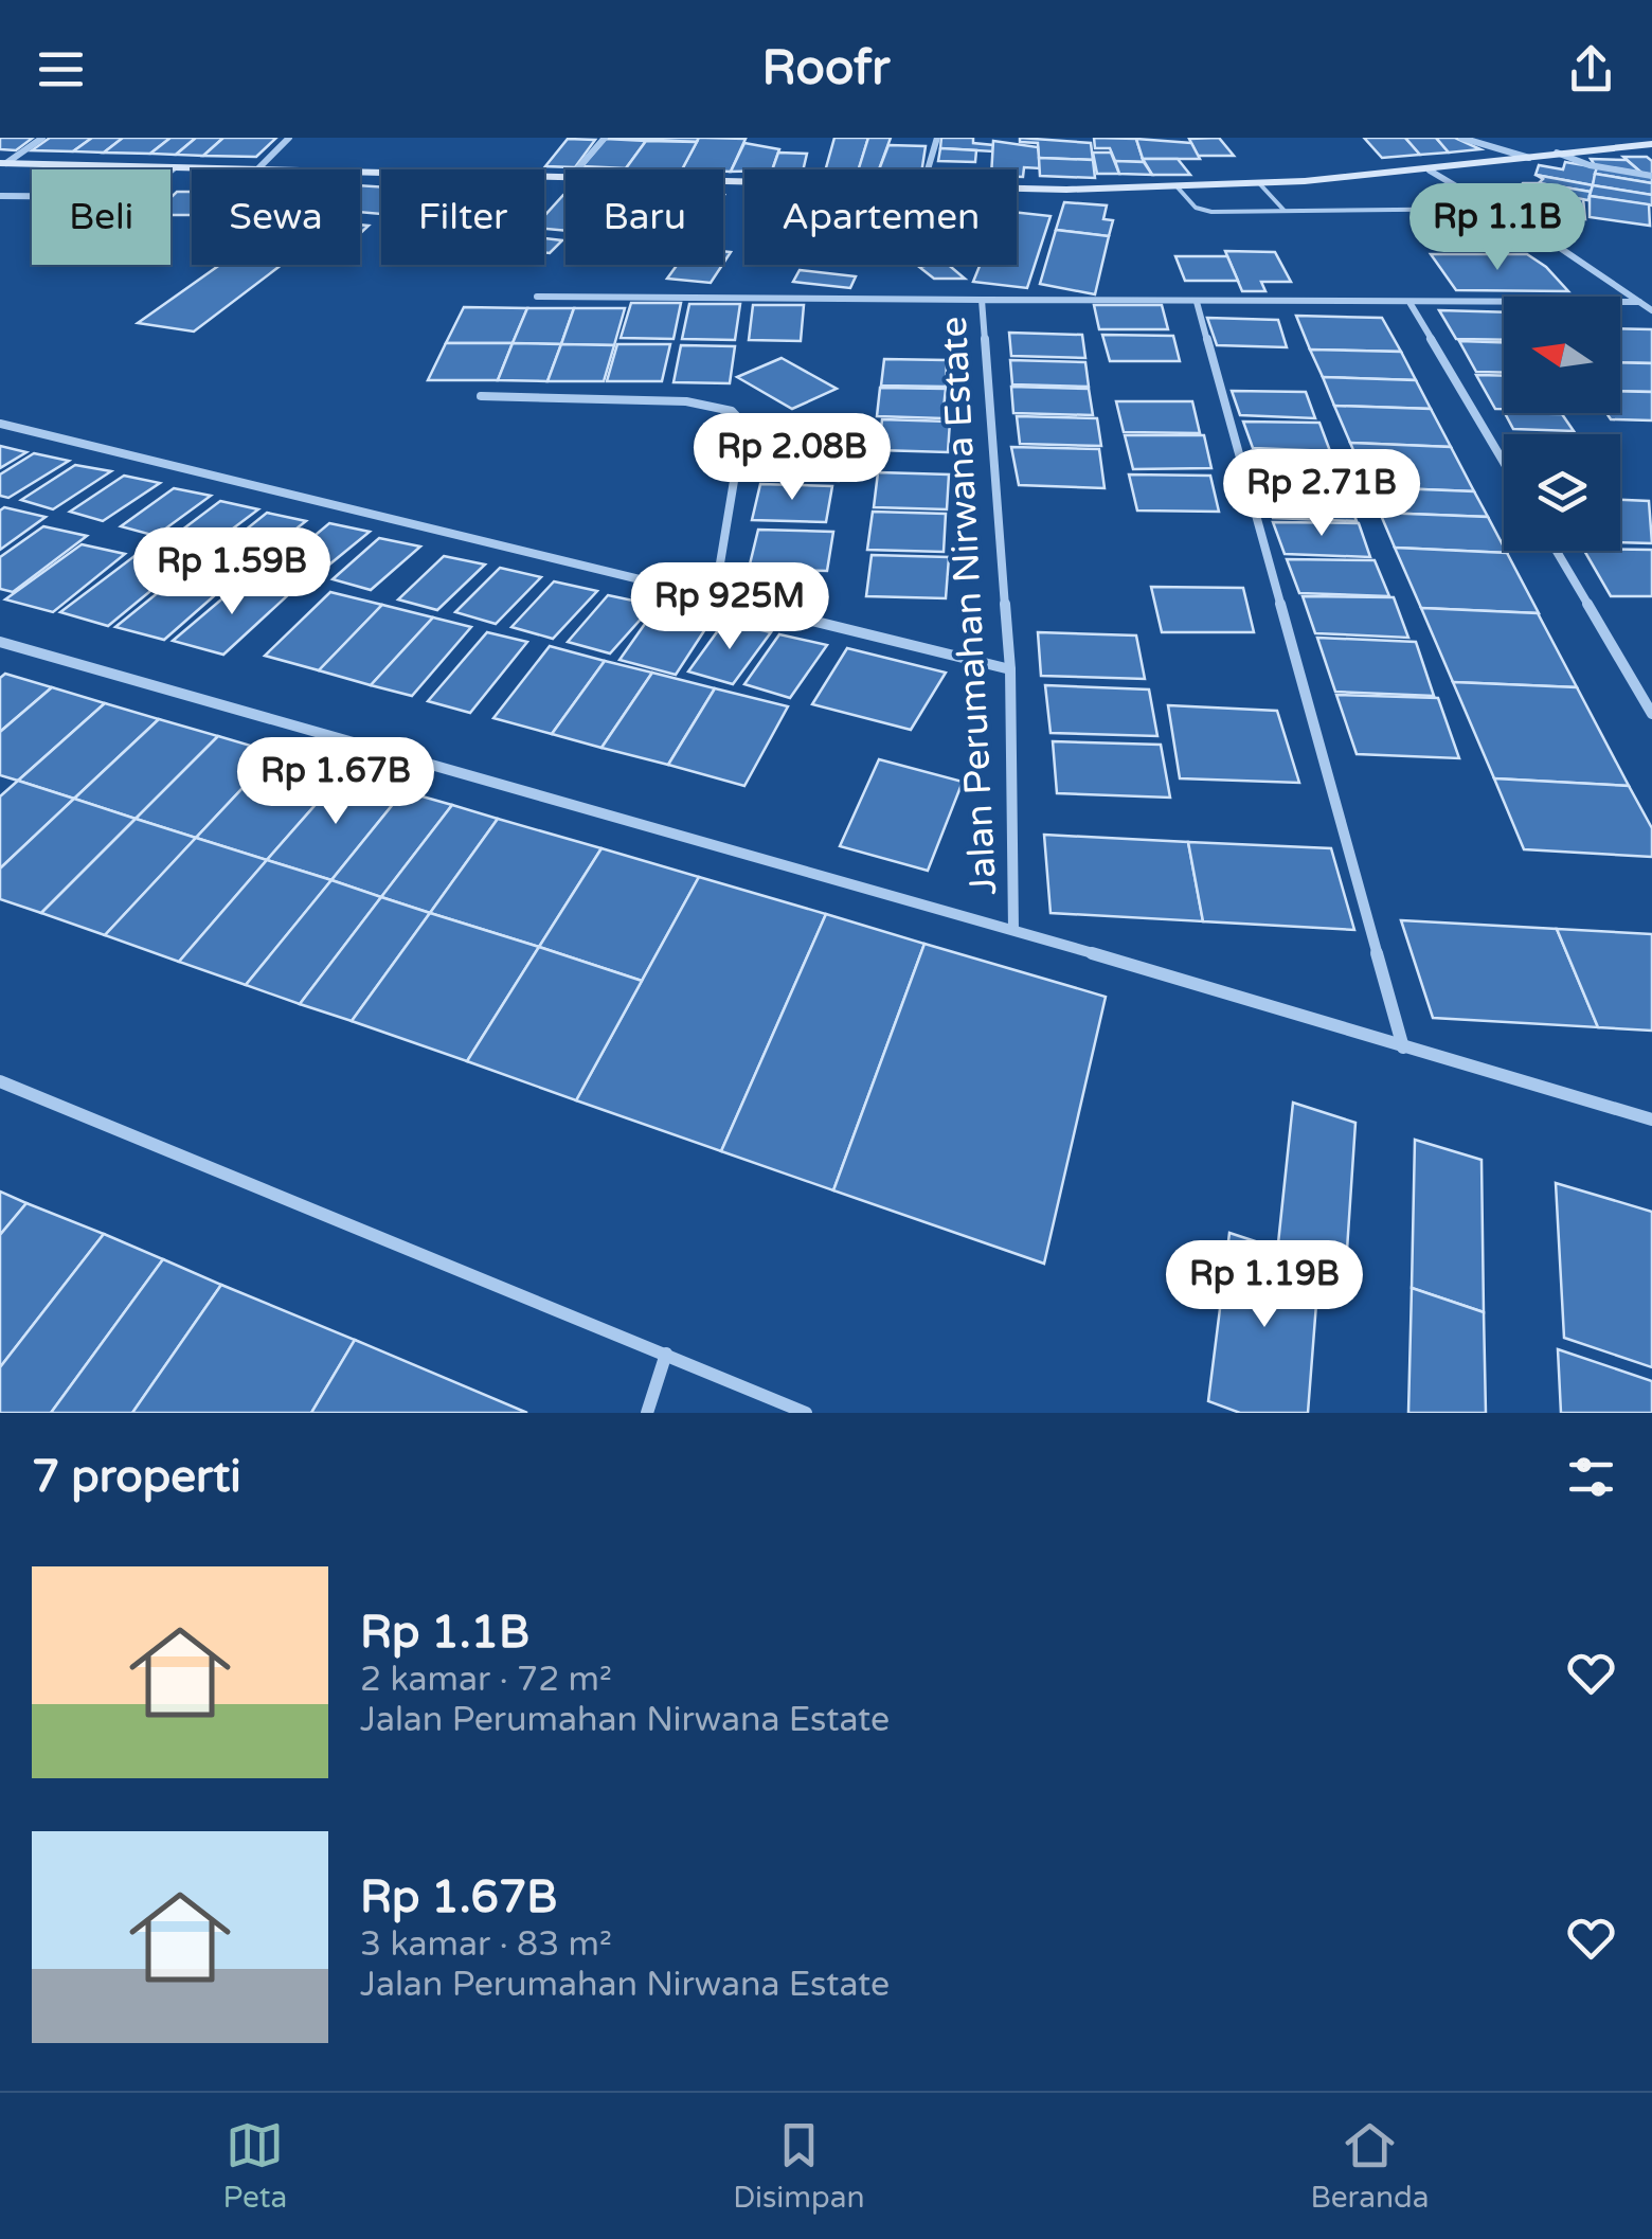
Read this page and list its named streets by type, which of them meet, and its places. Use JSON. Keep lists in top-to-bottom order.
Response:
{
  "streets": {
    "street": ["Jalan Perumahan Nirwana Estate"]
  },
  "north": "left",
  "page": {
    "header": "Roofr",
    "chip": [
      "Beli",
      "Sewa",
      "Filter",
      "Baru",
      "Apartemen"
    ],
    "price": [
      "Rp 1.1B",
      "Rp 2.08B",
      "Rp 2.71B",
      "Rp 1.59B",
      "Rp 925M",
      "Rp 1.67B",
      "Rp 1.19B"
    ],
    "heading": "7 properti",
    "list": [
      {
        "name": "Rp 1.1B",
        "note": "2 kamar · 72 m² · Jalan Perumahan Nirwana Estate"
      },
      {
        "name": "Rp 1.67B",
        "note": "3 kamar · 83 m² · Jalan Perumahan Nirwana Estate"
      }
    ],
    "tabs": ["Peta", "Disimpan", "Beranda"]
  }
}
